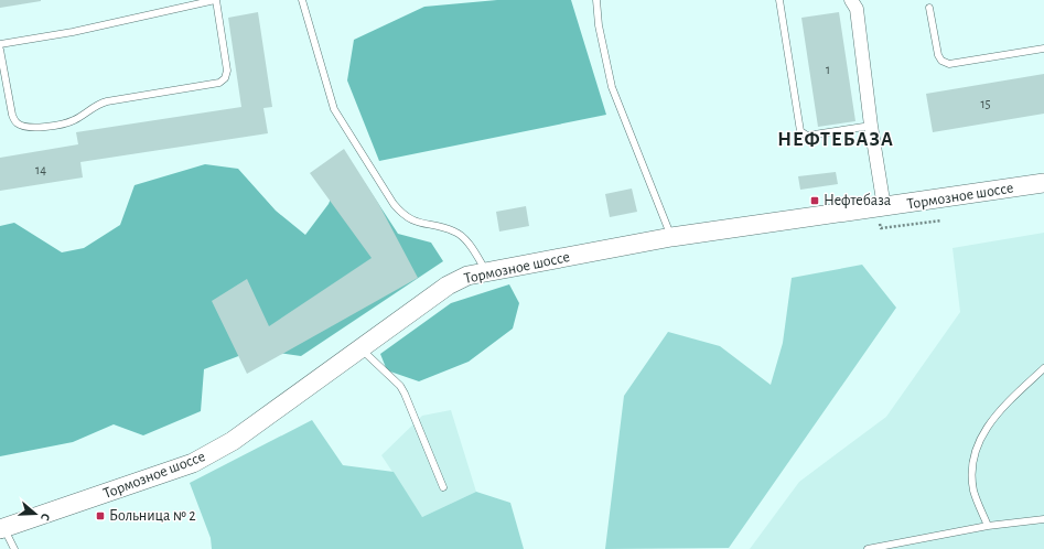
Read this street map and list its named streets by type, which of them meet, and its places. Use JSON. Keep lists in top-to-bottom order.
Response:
{
  "streets": {
    "street": ["Тормозное шоссе"]
  },
  "districts": ["НЕФТЕБАЗА"],
  "places": {
    "transit": ["Нефтебаза", "Больница № 2"]
  },
  "house_numbers": ["1", "15", "14"],
  "north": "right"
}
